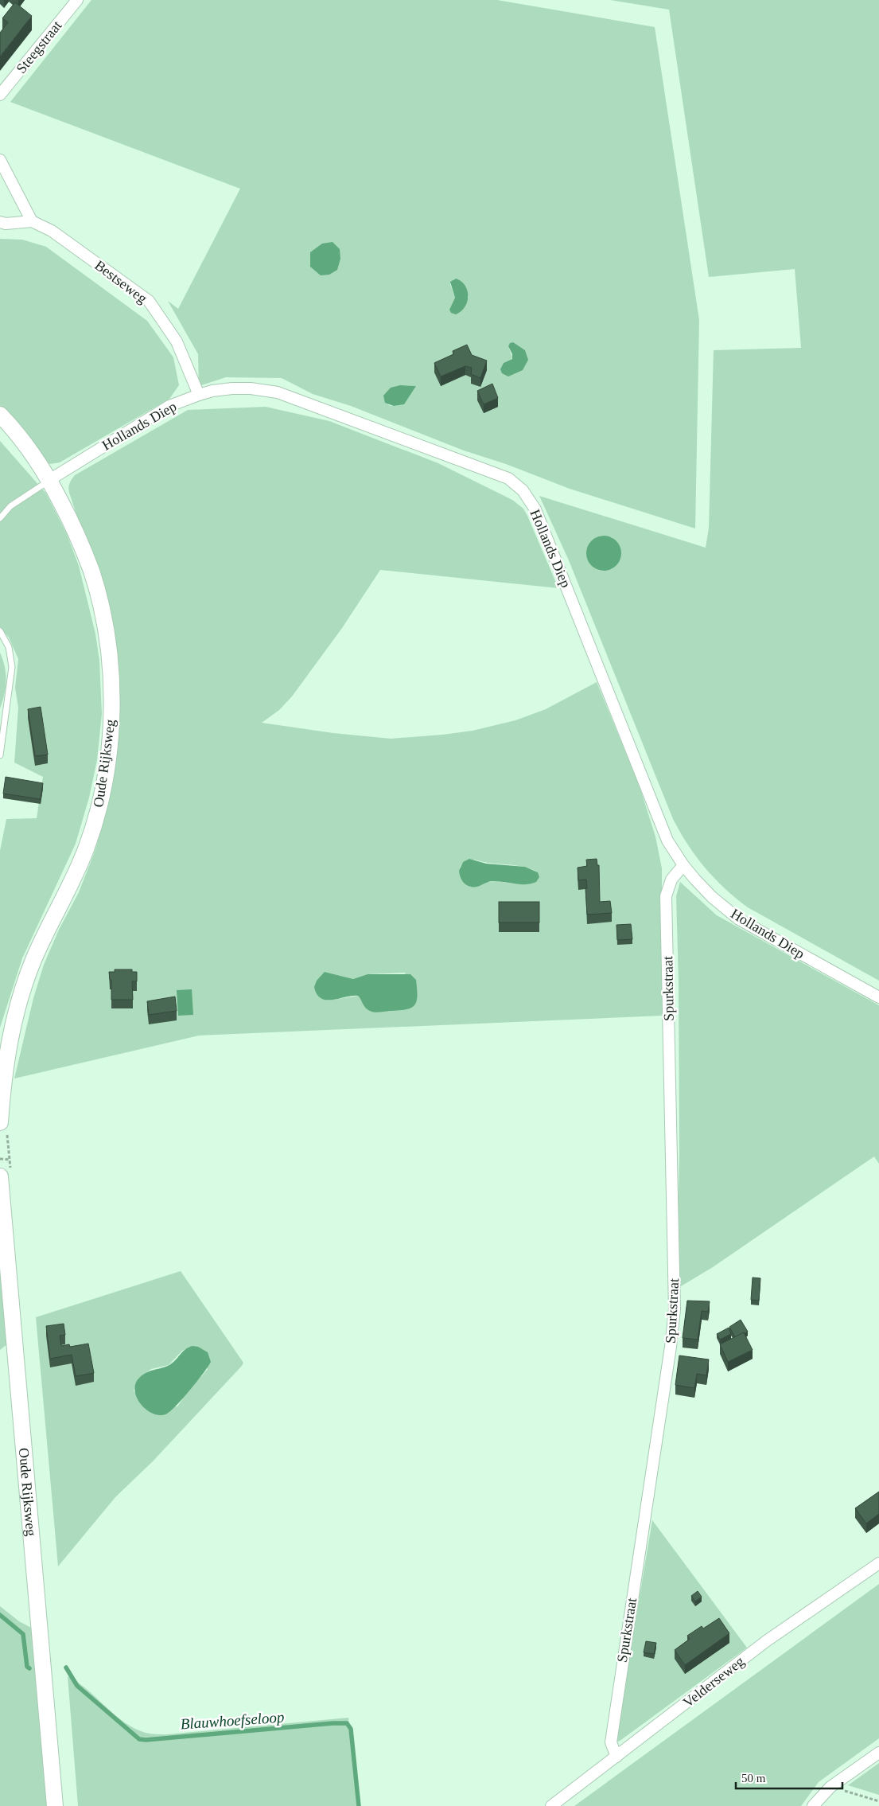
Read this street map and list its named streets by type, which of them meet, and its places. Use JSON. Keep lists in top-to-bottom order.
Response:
{
  "streets": {
    "street": [
      "Steegstraat",
      "Bestseweg",
      "Hollands Diep",
      "Oude Rijksweg",
      "Spurkstraat",
      "Velderseweg"
    ]
  },
  "crossings": [
    ["Bestseweg", "Hollands Diep"],
    ["Hollands Diep", "Oude Rijksweg"],
    ["Hollands Diep", "Spurkstraat"],
    ["Spurkstraat", "Velderseweg"]
  ],
  "water": ["Blauwhoefseloop"],
  "scale_bar": "50 m"
}
